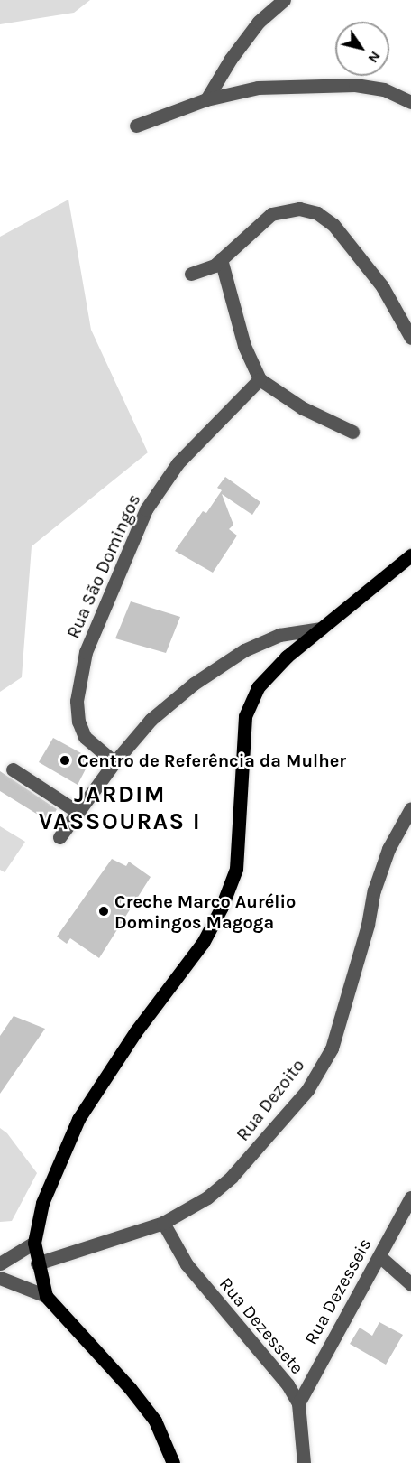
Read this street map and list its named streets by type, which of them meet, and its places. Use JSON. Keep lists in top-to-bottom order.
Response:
{
  "streets": {
    "street": [
      "Rua São Domingos",
      "Rua Dezoito",
      "Rua Dezesseis",
      "Rua Dezessete"
    ]
  },
  "crossings": [
    ["Rua Dezoito", "Rua Dezessete"],
    ["Rua Dezesseis", "Rua Dezessete"]
  ],
  "districts": ["JARDIM VASSOURAS I"],
  "places": ["Centro de Referência da Mulher", "Creche Marco Aurélio Domingos Magoga"],
  "north": "bottom right"
}
